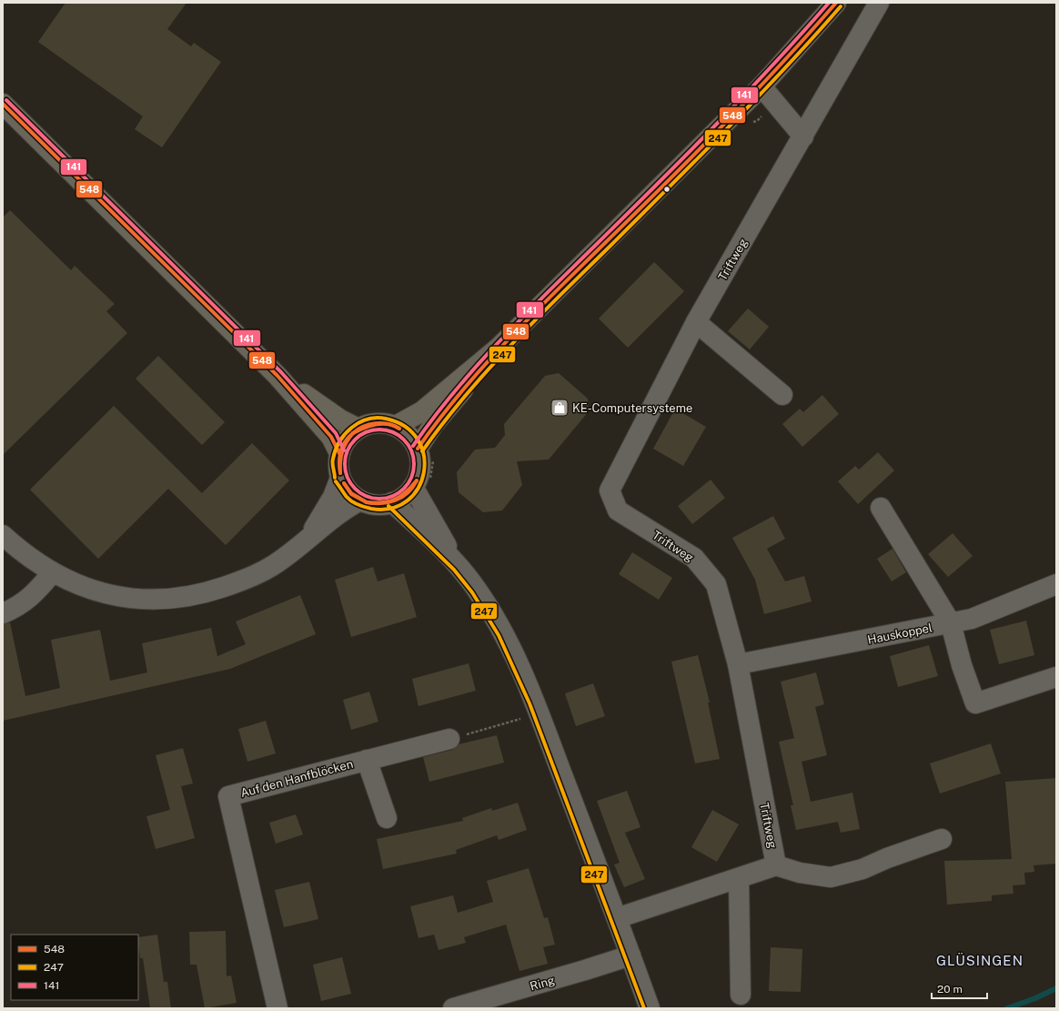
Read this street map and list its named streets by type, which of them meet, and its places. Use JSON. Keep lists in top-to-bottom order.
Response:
{
  "streets": {
    "street": [
      "Triftweg",
      "Hauskoppel",
      "Auf den Hanfblöcken",
      "Ring"
    ]
  },
  "crossings": [
    ["Triftweg", "Hauskoppel"]
  ],
  "districts": ["GLÜSINGEN"],
  "places": {
    "shop": ["KE-Computersysteme"]
  },
  "lines": ["transit line 548", "transit line 141", "transit line 247"],
  "legend": ["548", "247", "141"],
  "scale_bar": "20 m"
}
